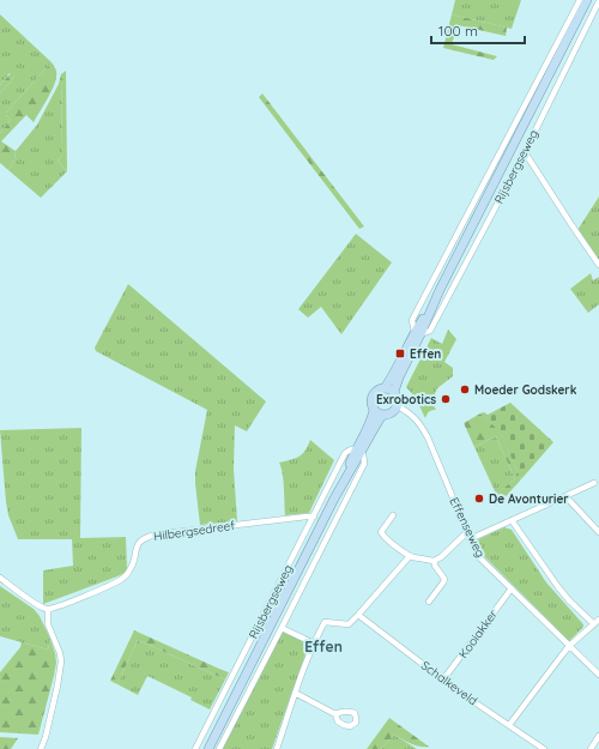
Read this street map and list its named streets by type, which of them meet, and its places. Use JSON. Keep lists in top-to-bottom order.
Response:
{
  "streets": {
    "main road": ["Rijsbergseweg"],
    "street": [
      "Effenseweg",
      "Hilbergsedreef",
      "Kooiakker",
      "Schalkeveld"
    ]
  },
  "crossings": [
    ["Rijsbergseweg", "Effenseweg"],
    ["Rijsbergseweg", "Hilbergsedreef"],
    ["Effenseweg", "Kooiakker"],
    ["Kooiakker", "Schalkeveld"]
  ],
  "districts": ["Effen"],
  "places": {
    "transit": ["Effen"],
    "other": ["Moeder Godskerk", "Exrobotics", "De Avonturier"]
  },
  "scale_bar": "100 m"
}
